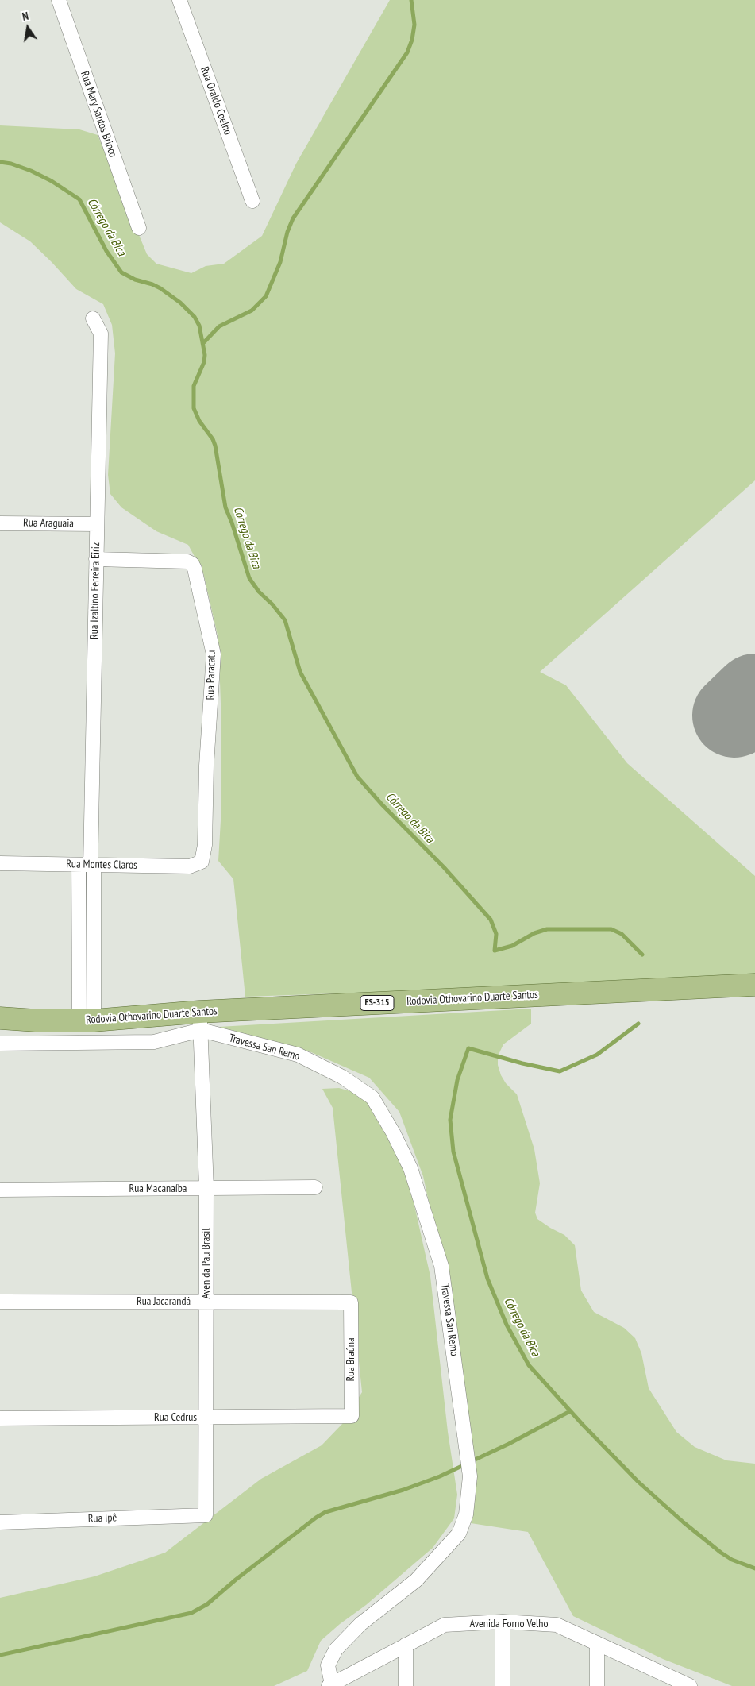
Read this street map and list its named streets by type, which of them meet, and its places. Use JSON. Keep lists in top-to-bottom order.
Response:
{
  "streets": {
    "main road": ["Rodovia Othovarino Duarte Santos", "ES-315"],
    "street": [
      "Rua Oraldo Coelho",
      "Rua Mary Santos Brinco",
      "Rua Araguaia",
      "Rua Izaltino Ferreira Eiriz",
      "Rua Paracatu",
      "Rua Montes Claros",
      "Travessa San Remo",
      "Rua Macanaíba",
      "Avenida Pau Brasil",
      "Rua Jacarandá",
      "Rua Braúna",
      "Rua Cedrus",
      "Rua Ipê",
      "Avenida Forno Velho"
    ]
  },
  "crossings": [
    ["Rua Araguaia", "Rua Izaltino Ferreira Eiriz"],
    ["Rua Izaltino Ferreira Eiriz", "Rua Paracatu"],
    ["Rua Izaltino Ferreira Eiriz", "Rua Montes Claros"],
    ["Rua Izaltino Ferreira Eiriz", "Rodovia Othovarino Duarte Santos"],
    ["Rua Paracatu", "Rua Montes Claros"],
    ["Rodovia Othovarino Duarte Santos", "Travessa San Remo"],
    ["Rodovia Othovarino Duarte Santos", "Avenida Pau Brasil"],
    ["Travessa San Remo", "Avenida Pau Brasil"],
    ["Travessa San Remo", "Avenida Forno Velho"],
    ["Rua Macanaíba", "Avenida Pau Brasil"],
    ["Avenida Pau Brasil", "Rua Jacarandá"],
    ["Avenida Pau Brasil", "Rua Cedrus"],
    ["Avenida Pau Brasil", "Rua Ipê"],
    ["Rua Jacarandá", "Rua Braúna"],
    ["Rua Braúna", "Rua Cedrus"]
  ],
  "water": ["Córrego da Bica"],
  "north": "top"
}
